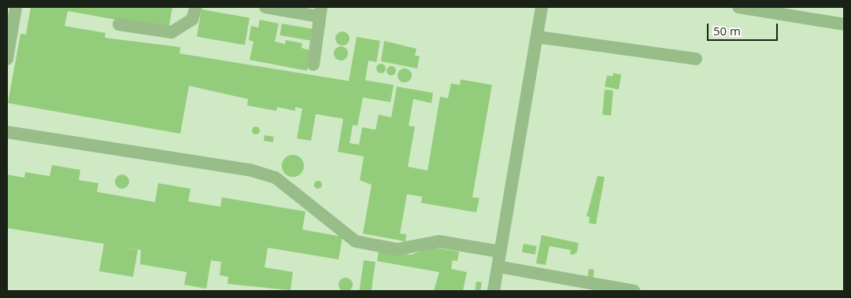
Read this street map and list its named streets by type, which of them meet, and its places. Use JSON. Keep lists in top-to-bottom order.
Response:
{
  "scale_bar": "50 m"
}
